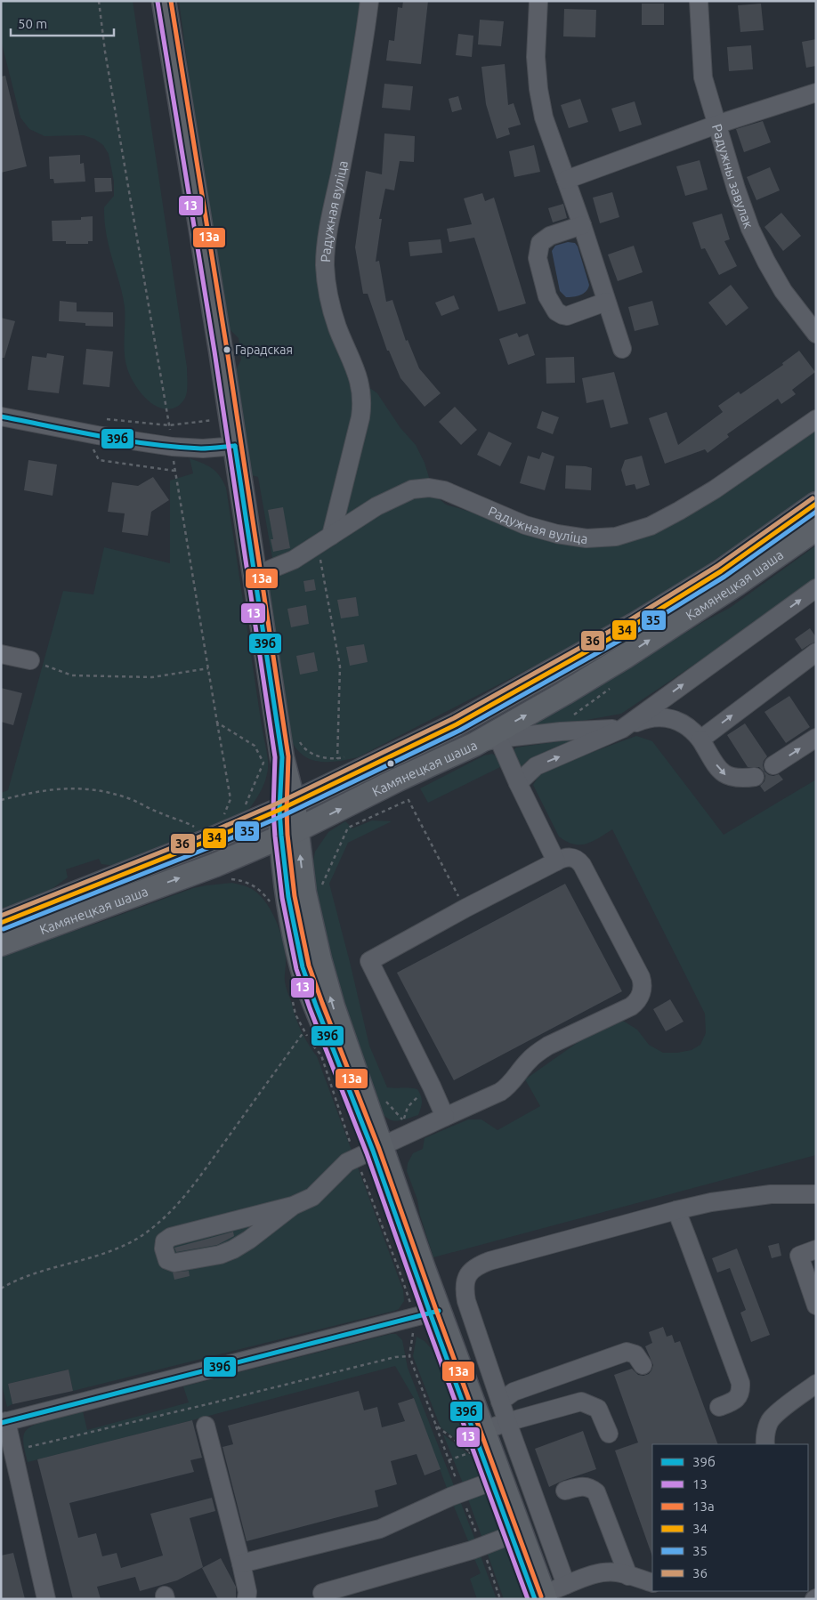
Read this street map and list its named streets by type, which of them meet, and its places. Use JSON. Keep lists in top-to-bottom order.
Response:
{
  "streets": {
    "main road": ["Камянецкая шаша"],
    "street": ["Радужны завулак", "Радужная вуліца"]
  },
  "places": ["Гарадская"],
  "lines": [
    "transit line 13а",
    "transit line 13",
    "transit line 39б",
    "transit line 36",
    "transit line 34",
    "transit line 35"
  ],
  "legend": [
    "39б",
    "13",
    "13а",
    "34",
    "35",
    "36"
  ],
  "scale_bar": "50 m"
}
